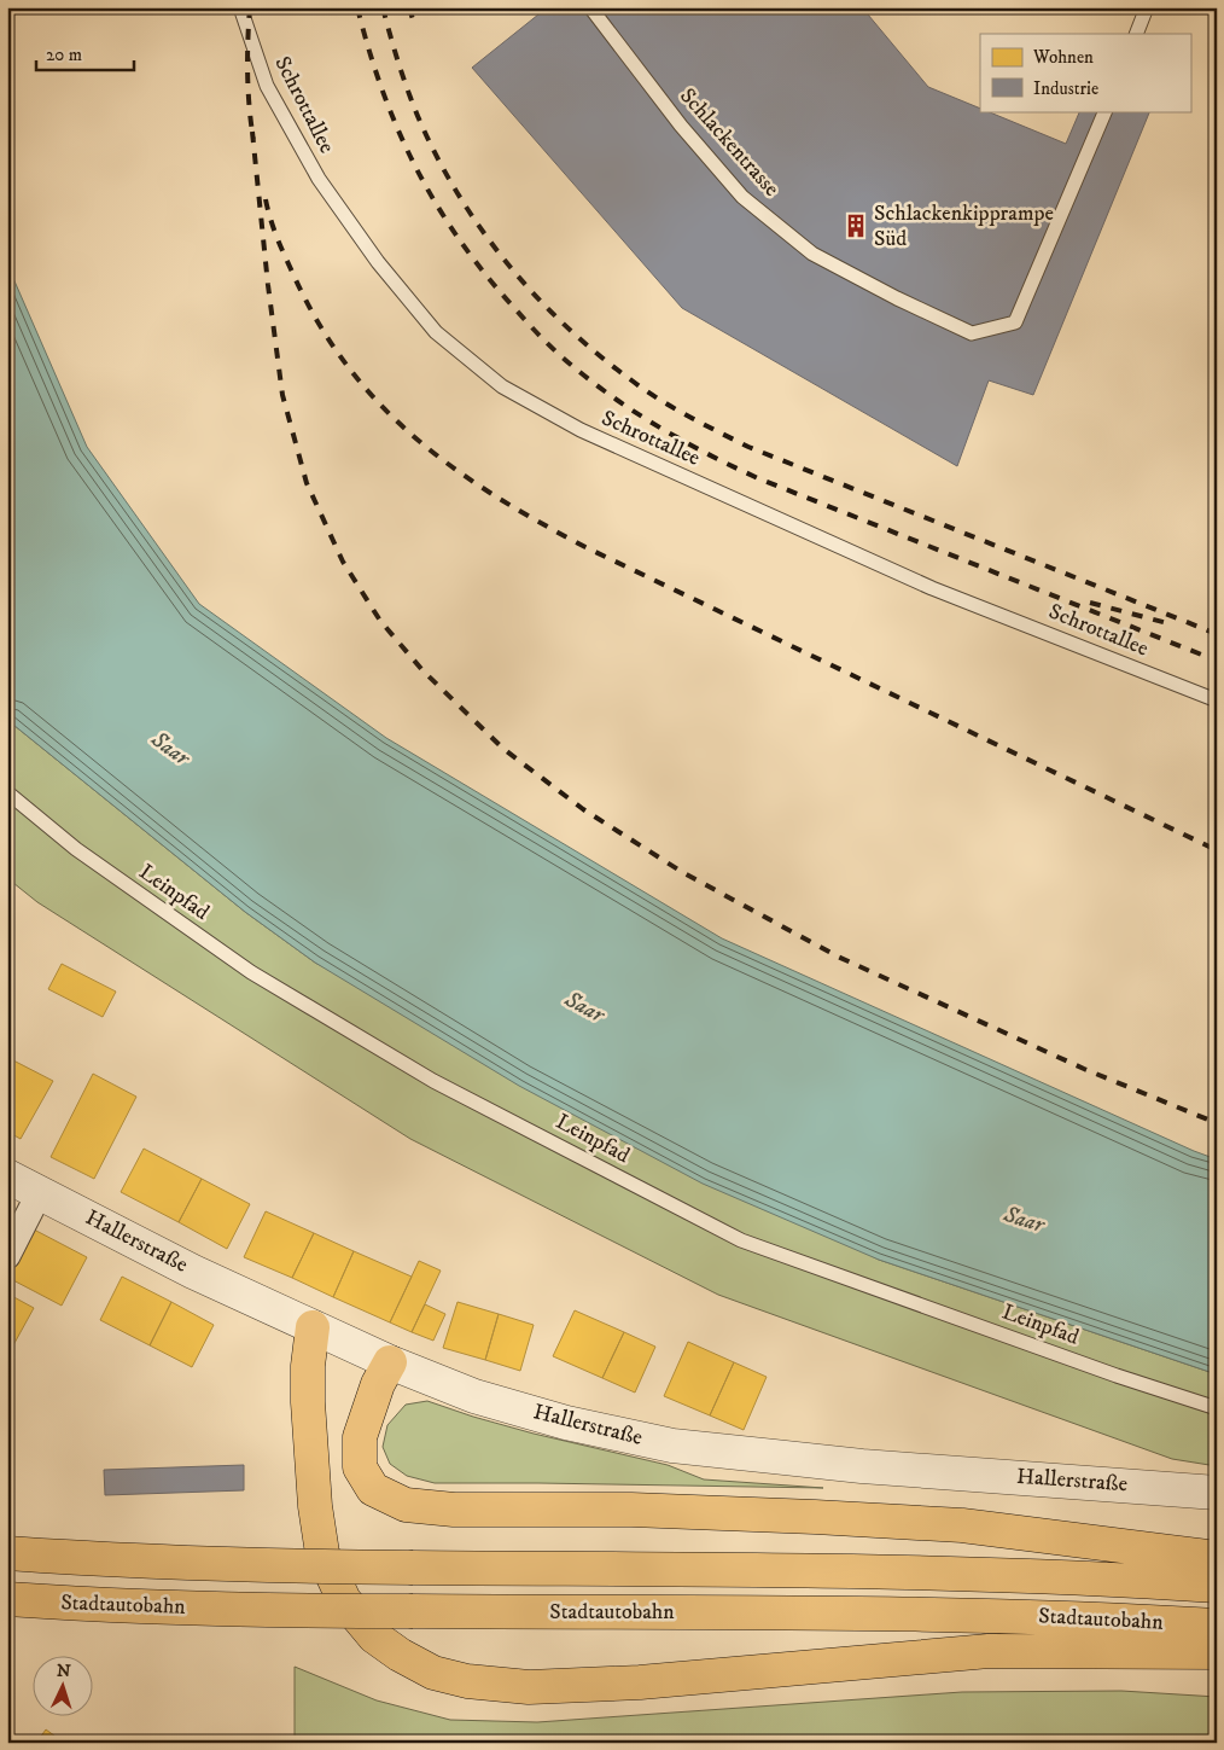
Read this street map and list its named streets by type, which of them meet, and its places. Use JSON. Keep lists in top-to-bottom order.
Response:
{
  "streets": {
    "highway": ["Stadtautobahn"],
    "street": ["Hallerstraße"],
    "lane": ["Schrottallee", "Schlackentrasse", "Leinpfad"]
  },
  "water": ["Saar"],
  "places": {
    "building": ["Schlackenkipprampe Süd"]
  },
  "legend": ["Wohnen", "Industrie"],
  "scale_bar": "20 m",
  "north": "top"
}
